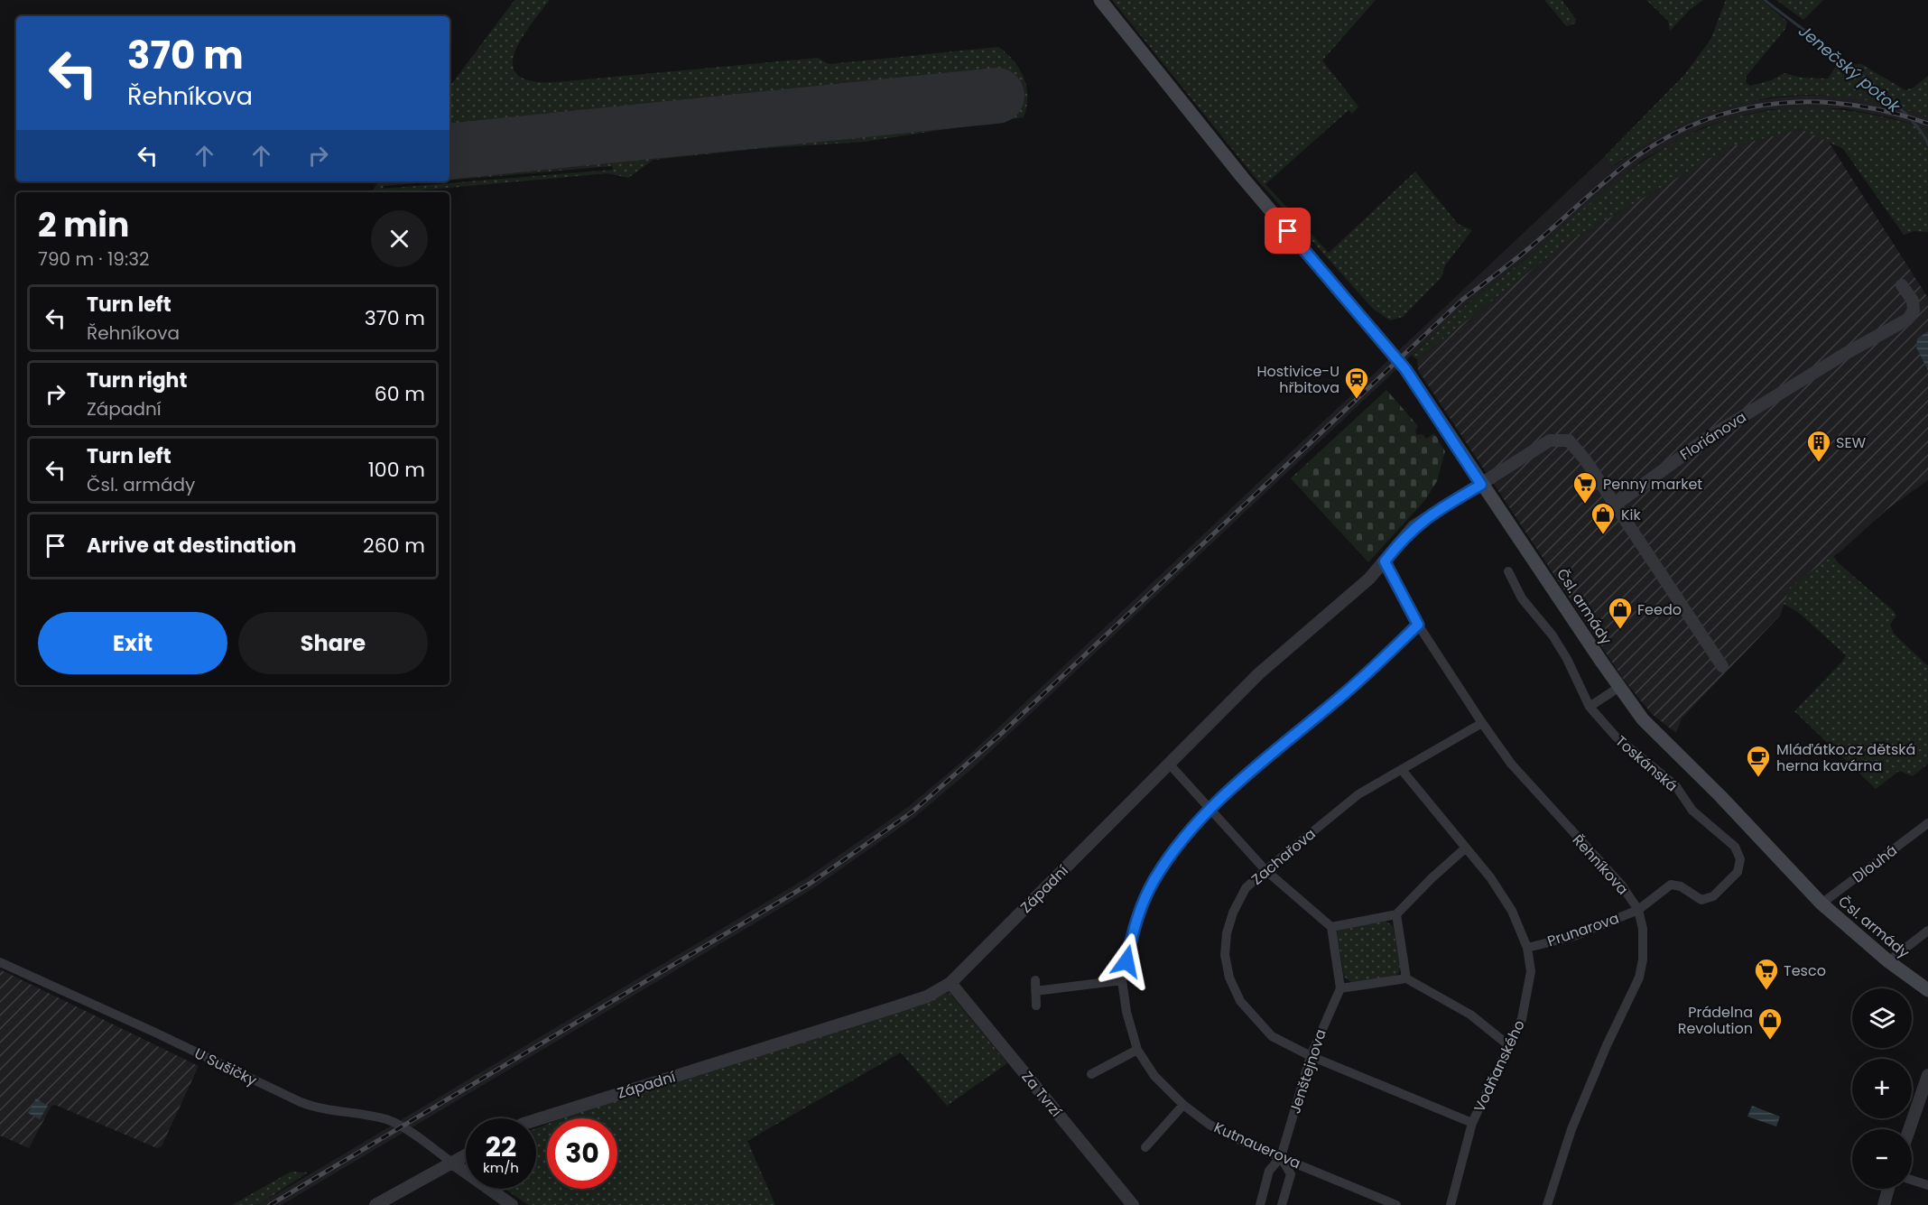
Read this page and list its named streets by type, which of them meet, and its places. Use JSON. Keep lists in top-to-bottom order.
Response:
{
  "streets": {
    "main road": ["Čsl. armády"],
    "street": [
      "Floriánova",
      "Toskánská",
      "Zachařova",
      "Dlouhá",
      "Řehníkova",
      "Západní",
      "Prunarova",
      "Vodňanského",
      "U Sušičky",
      "Jenštejnova",
      "Za Tvrzí",
      "Kutnauerova"
    ]
  },
  "crossings": [
    ["Čsl. armády", "Dlouhá"],
    ["Čsl. armády", "Západní"],
    ["Toskánská", "Řehníkova"],
    ["Toskánská", "Prunarova"],
    ["Zachařova", "Řehníkova"],
    ["Zachařova", "Vodňanského"],
    ["Zachařova", "Jenštejnova"],
    ["Řehníkova", "Západní"],
    ["Řehníkova", "Prunarova"],
    ["Řehníkova", "Kutnauerova"],
    ["Západní", "Za Tvrzí"],
    ["Prunarova", "Vodňanského"],
    ["Jenštejnova", "Kutnauerova"]
  ],
  "water": ["Jenečský potok"],
  "places": {
    "station": ["Hostivice-U hřbitova"],
    "building": ["SEW"],
    "supermarket": ["Penny market", "Tesco"],
    "shop": ["Kik", "Feedo", "Prádelna Revolution"],
    "cafe": ["Mláďátko.cz dětská herna kavárna"]
  },
  "page": {
    "turn": ["370 m", "Řehníkova"],
    "heading": ["2 min", "790 m · 19:32"],
    "list": [
      {
        "name": "Turn left",
        "note": "Řehníkova",
        "value": "370 m"
      },
      {
        "name": "Turn right",
        "note": "Západní",
        "value": "60 m"
      },
      {
        "name": "Turn left",
        "note": "Čsl. armády",
        "value": "100 m"
      },
      {
        "name": "Arrive at destination",
        "value": "260 m"
      }
    ],
    "buttons": ["Exit", "Share"],
    "map_buttons": ["+", "−"],
    "speed": "22 km/h",
    "limit": "30"
  }
}
